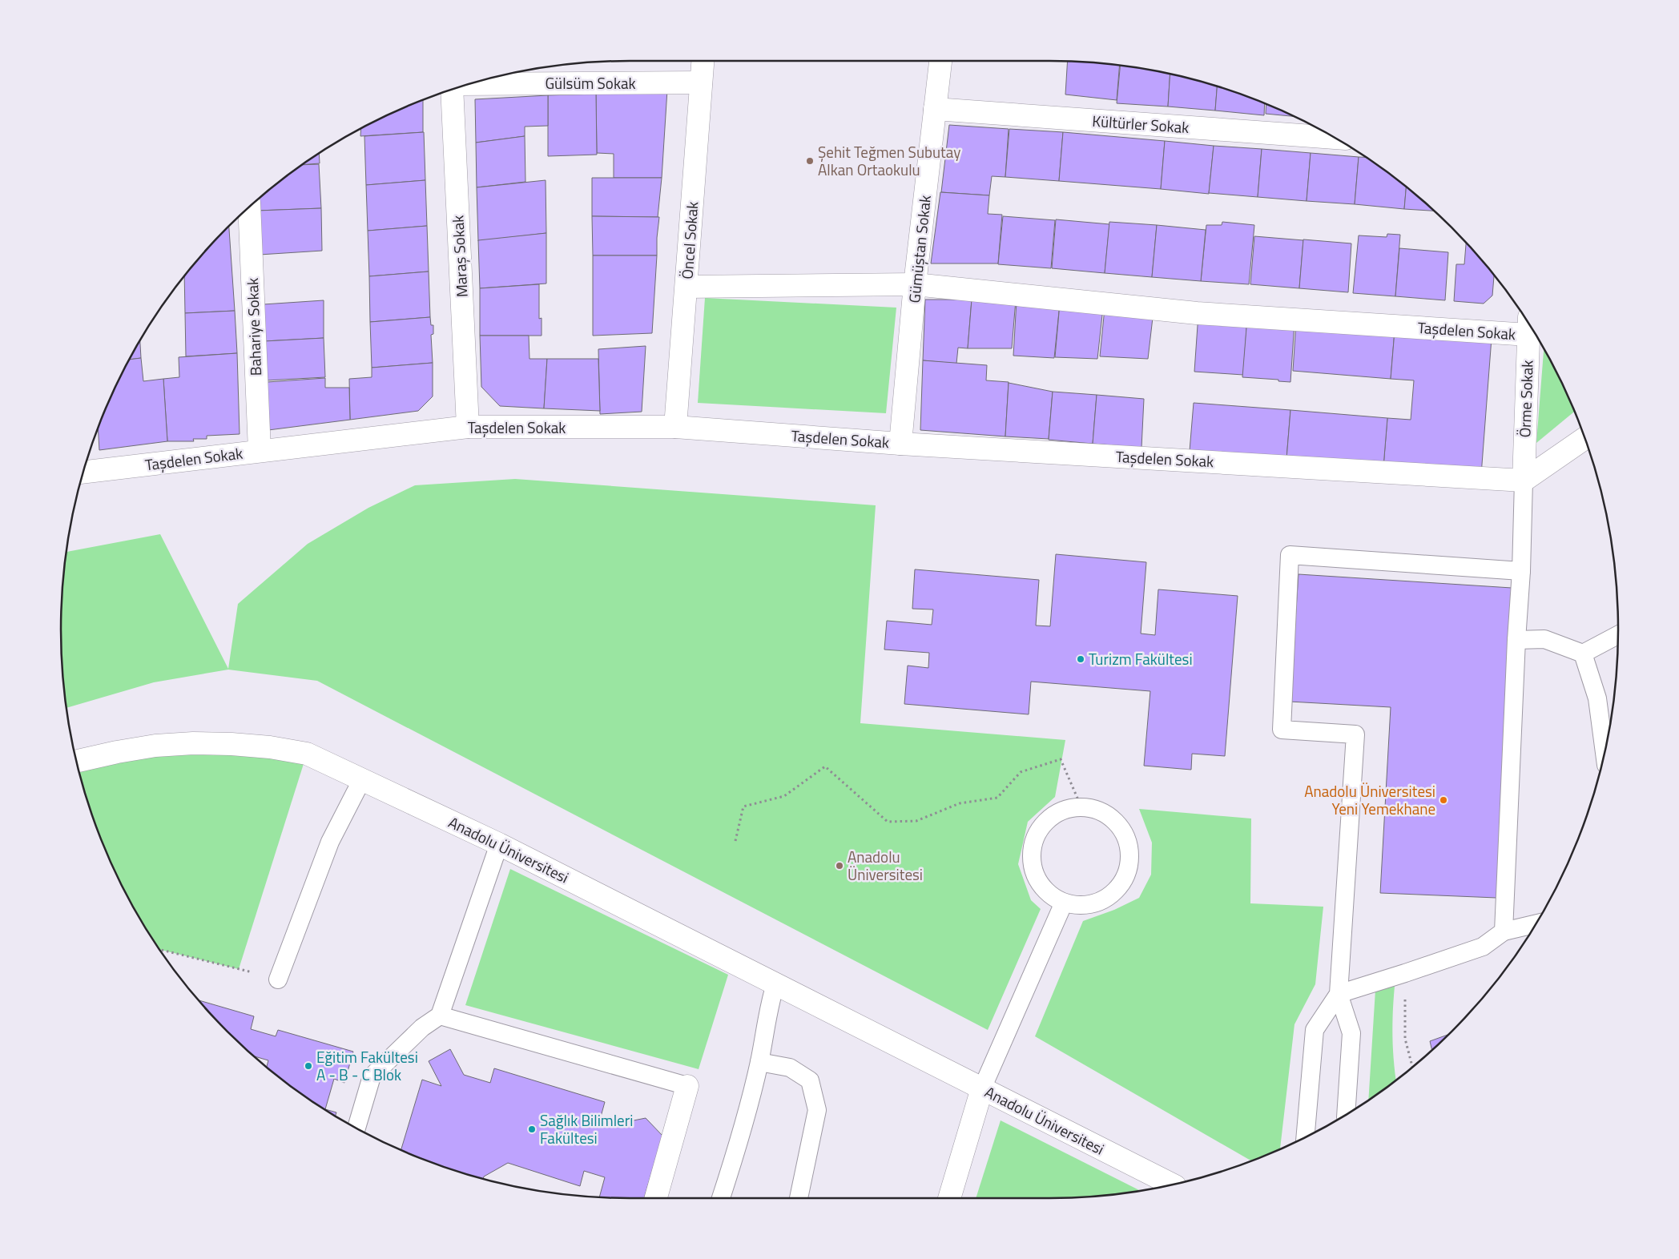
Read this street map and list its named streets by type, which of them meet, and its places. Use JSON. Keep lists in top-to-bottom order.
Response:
{
  "streets": {
    "street": [
      "Gülsüm Sokak",
      "Kültürler Sokak",
      "Öncel Sokak",
      "Gümüştan Sokak",
      "Maraş Sokak",
      "Bahariye Sokak",
      "Taşdelen Sokak",
      "Örme Sokak",
      "Anadolu Üniversitesi"
    ]
  },
  "crossings": [
    ["Gülsüm Sokak", "Öncel Sokak"],
    ["Kültürler Sokak", "Gümüştan Sokak"],
    ["Öncel Sokak", "Taşdelen Sokak"],
    ["Gümüştan Sokak", "Taşdelen Sokak"],
    ["Maraş Sokak", "Taşdelen Sokak"],
    ["Bahariye Sokak", "Taşdelen Sokak"],
    ["Taşdelen Sokak", "Örme Sokak"]
  ],
  "places": [
    "Şehit Teğmen Subutay Alkan Ortaokulu",
    "Turizm Fakültesi",
    "Anadolu Üniversitesi Yeni Yemekhane",
    "Anadolu Üniversitesi",
    "Eğitim Fakültesi A - B - C Blok",
    "Sağlık Bilimleri Fakültesi"
  ]
}
